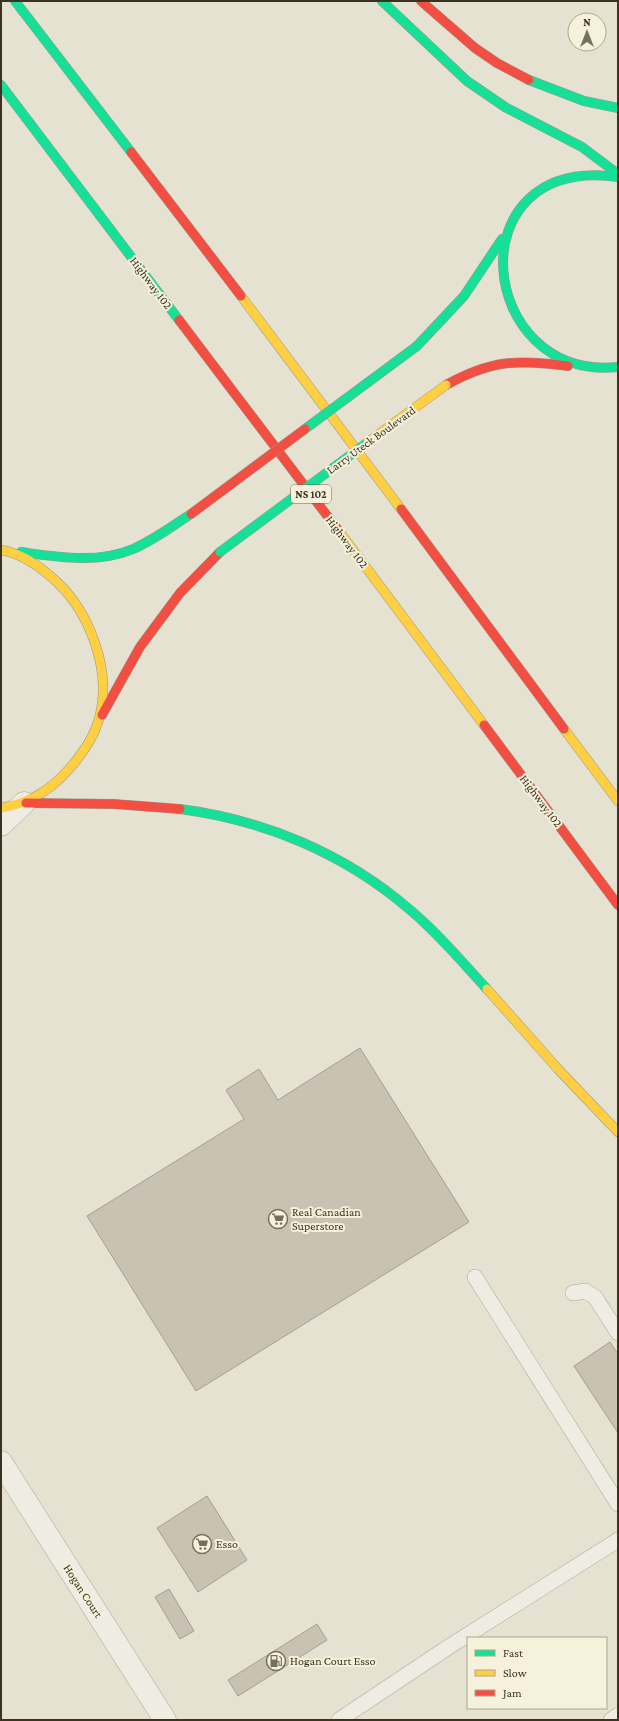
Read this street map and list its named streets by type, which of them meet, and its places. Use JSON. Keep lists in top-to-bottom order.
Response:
{
  "streets": {
    "main road": ["Highway 102", "Larry Uteck Boulevard", "NS 102"],
    "street": ["Hogan Court"]
  },
  "places": {
    "supermarket": ["Real Canadian Superstore", "Esso"],
    "fuel station": ["Hogan Court Esso"]
  },
  "legend": ["Fast", "Slow", "Jam"],
  "north": "top"
}
